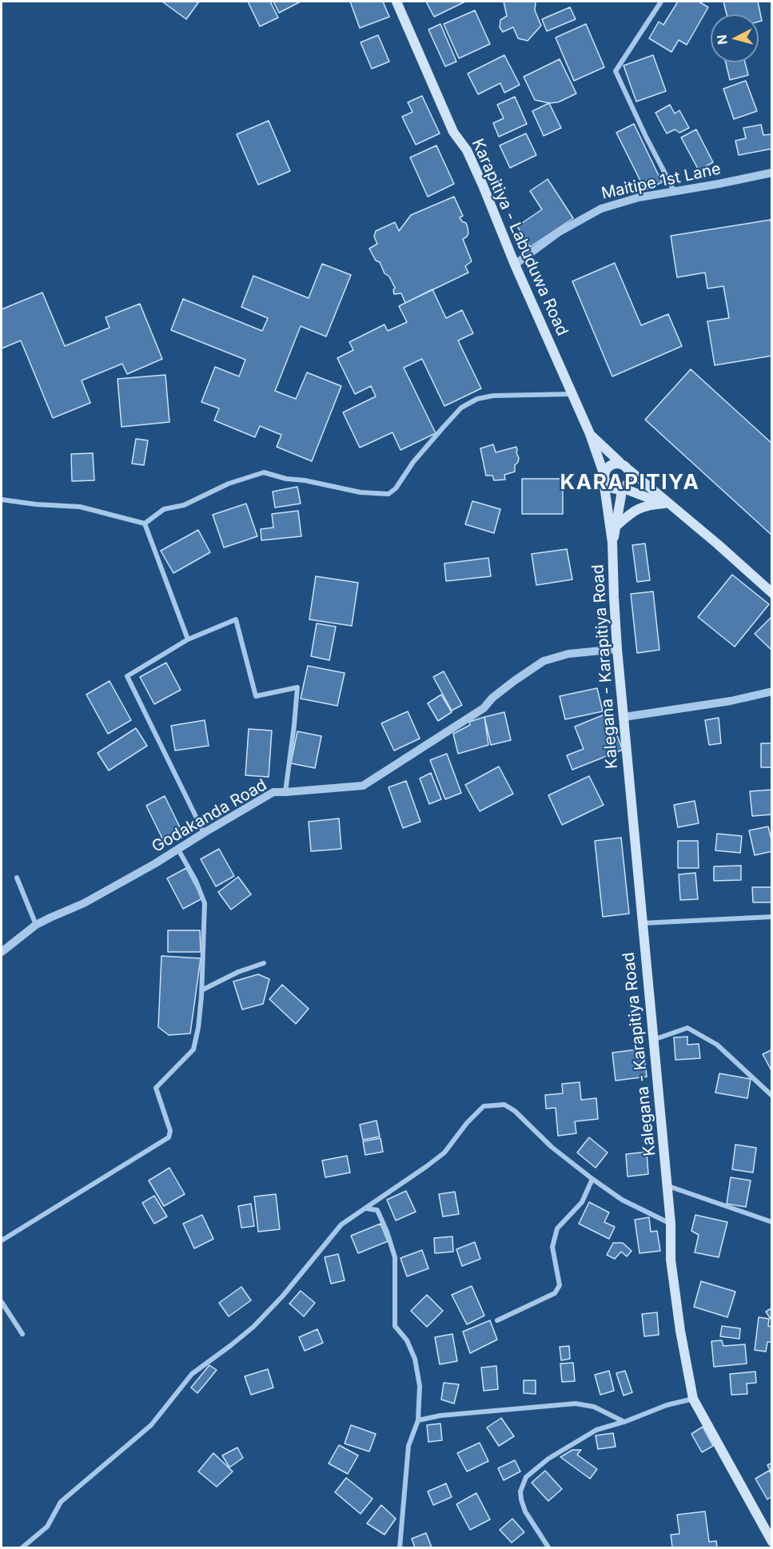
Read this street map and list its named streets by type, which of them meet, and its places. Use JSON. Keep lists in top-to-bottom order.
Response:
{
  "streets": {
    "main road": ["Karapitiya - Labuduwa Road", "Kalegana - Karapitiya Road"],
    "street": ["Maitipe 1st Lane", "Godakanda Road"]
  },
  "crossings": [
    ["Maitipe 1st Lane", "Karapitiya - Labuduwa Road"],
    ["Karapitiya - Labuduwa Road", "Kalegana - Karapitiya Road"],
    ["Kalegana - Karapitiya Road", "Godakanda Road"]
  ],
  "districts": ["KARAPITIYA"],
  "north": "left"
}
